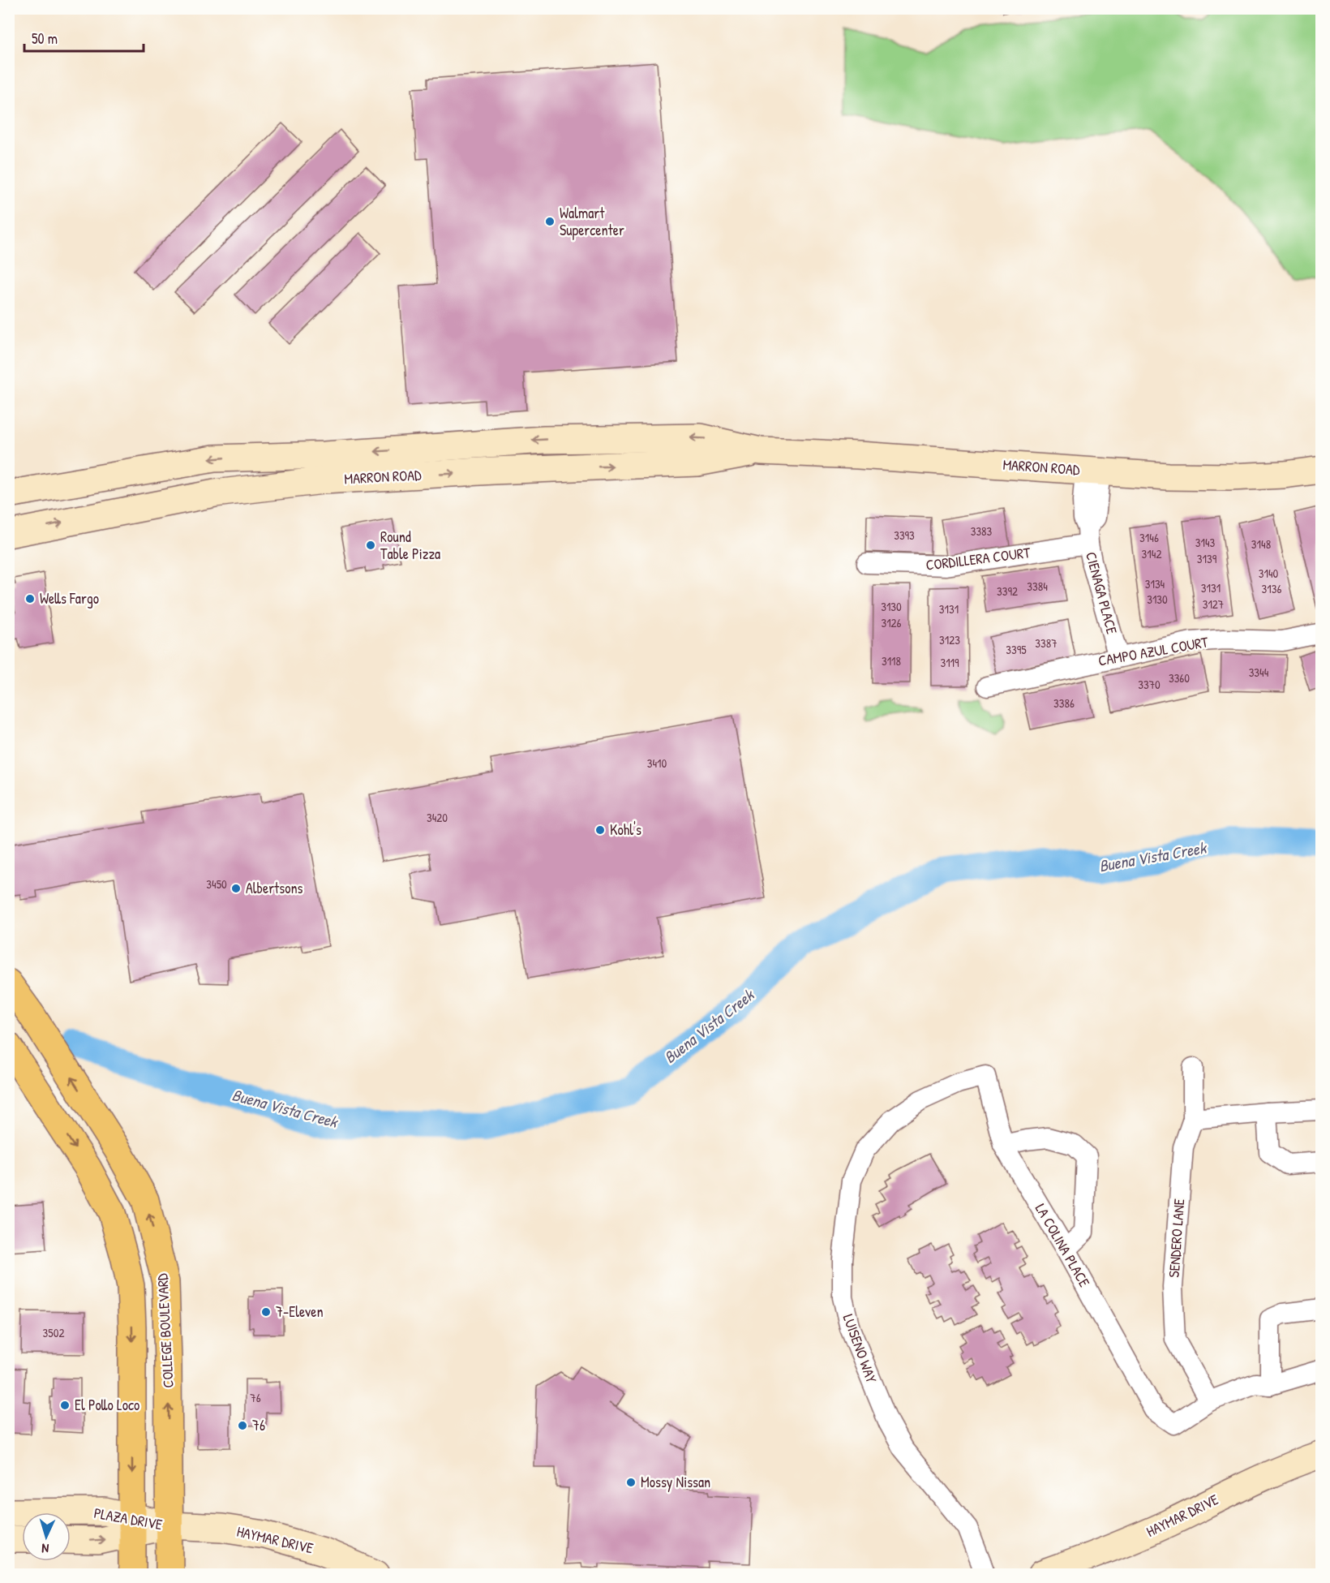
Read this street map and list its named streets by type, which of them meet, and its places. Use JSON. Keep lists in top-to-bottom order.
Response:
{
  "streets": {
    "main road": ["COLLEGE BOULEVARD"],
    "street": [
      "MARRON ROAD",
      "CORDILLERA COURT",
      "CIENAGA PLACE",
      "CAMPO AZUL COURT",
      "SENDERO LANE",
      "LA COLINA PLACE",
      "LUISENO WAY",
      "HAYMAR DRIVE",
      "PLAZA DRIVE"
    ]
  },
  "crossings": [
    ["MARRON ROAD", "CIENAGA PLACE"],
    ["CORDILLERA COURT", "CIENAGA PLACE"],
    ["CIENAGA PLACE", "CAMPO AZUL COURT"],
    ["SENDERO LANE", "LA COLINA PLACE"],
    ["LA COLINA PLACE", "LUISENO WAY"],
    ["COLLEGE BOULEVARD", "HAYMAR DRIVE"],
    ["COLLEGE BOULEVARD", "PLAZA DRIVE"],
    ["HAYMAR DRIVE", "PLAZA DRIVE"]
  ],
  "water": ["Buena Vista Creek"],
  "places": [
    "Walmart Supercenter",
    "Round Table Pizza",
    "Wells Fargo",
    "Kohl's",
    "Albertsons",
    "7-Eleven",
    "El Pollo Loco",
    "76",
    "Mossy Nissan"
  ],
  "house_numbers": [
    "3383",
    "3393",
    "3146",
    "3143",
    "3148",
    "3142",
    "3139",
    "3140",
    "3134",
    "3384",
    "3131",
    "3136",
    "3392",
    "3130",
    "3127",
    "3130",
    "3131",
    "3126",
    "3123",
    "3387",
    "3395",
    "3118",
    "3119",
    "3344",
    "3360",
    "3370",
    "3386",
    "3410",
    "3420",
    "3450",
    "3502",
    "76"
  ],
  "scale_bar": "50 m",
  "north": "bottom"
}
